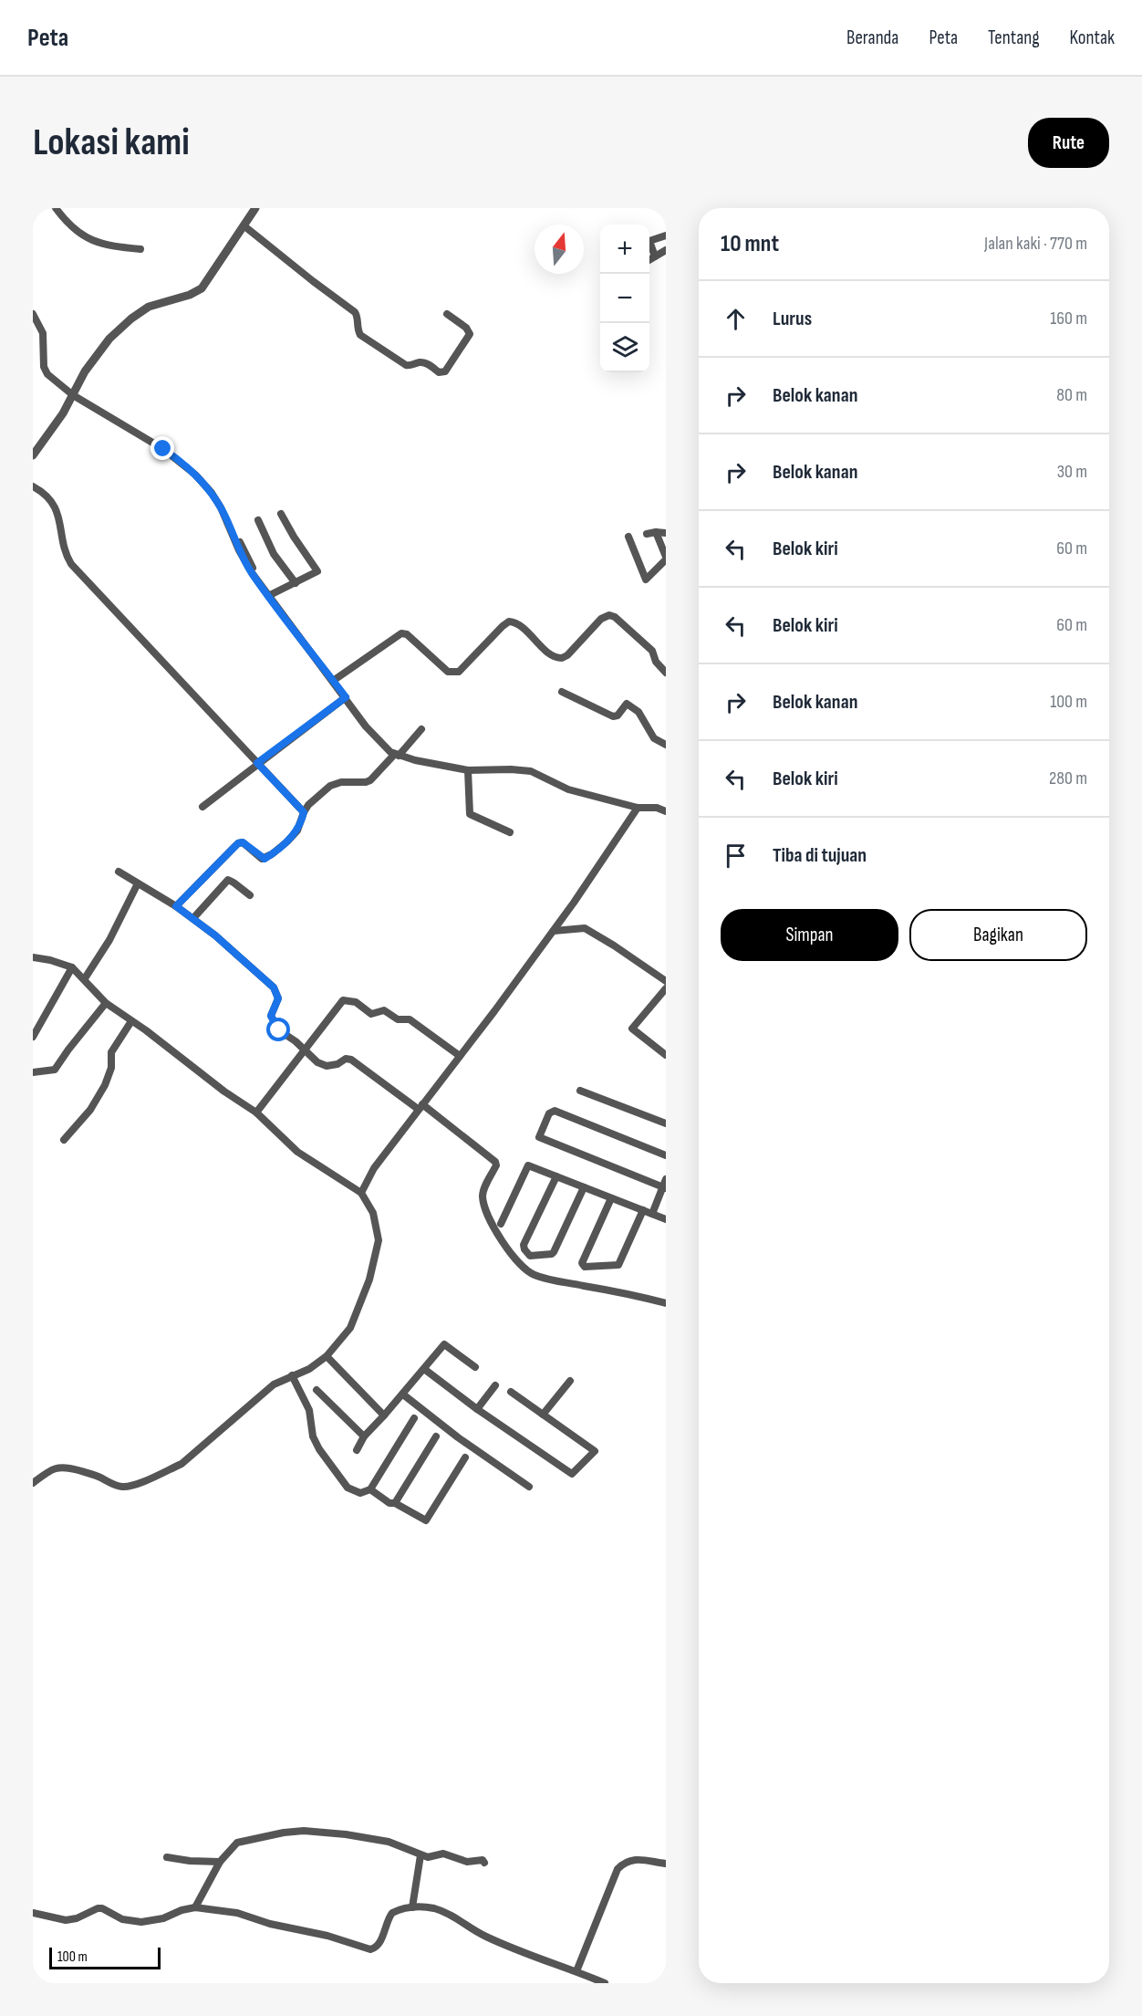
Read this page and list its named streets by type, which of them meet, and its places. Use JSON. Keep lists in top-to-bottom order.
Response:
{
  "scale_bar": "100 m",
  "north": "top",
  "page": {
    "header": "Peta",
    "nav": [
      "Beranda",
      "Peta",
      "Tentang",
      "Kontak"
    ],
    "buttons": [
      "Rute",
      ["Simpan", "Bagikan"]
    ],
    "title": "Lokasi kami",
    "heading": ["10 mnt", "Jalan kaki · 770 m"],
    "map_buttons": ["+", "−"],
    "list": [
      ["Lurus", "160 m"],
      ["Belok kanan", "80 m"],
      ["Belok kanan", "30 m"],
      ["Belok kiri", "60 m"],
      ["Belok kiri", "60 m"],
      ["Belok kanan", "100 m"],
      ["Belok kiri", "280 m"],
      "Tiba di tujuan"
    ],
    "scale": "100 m"
  }
}
